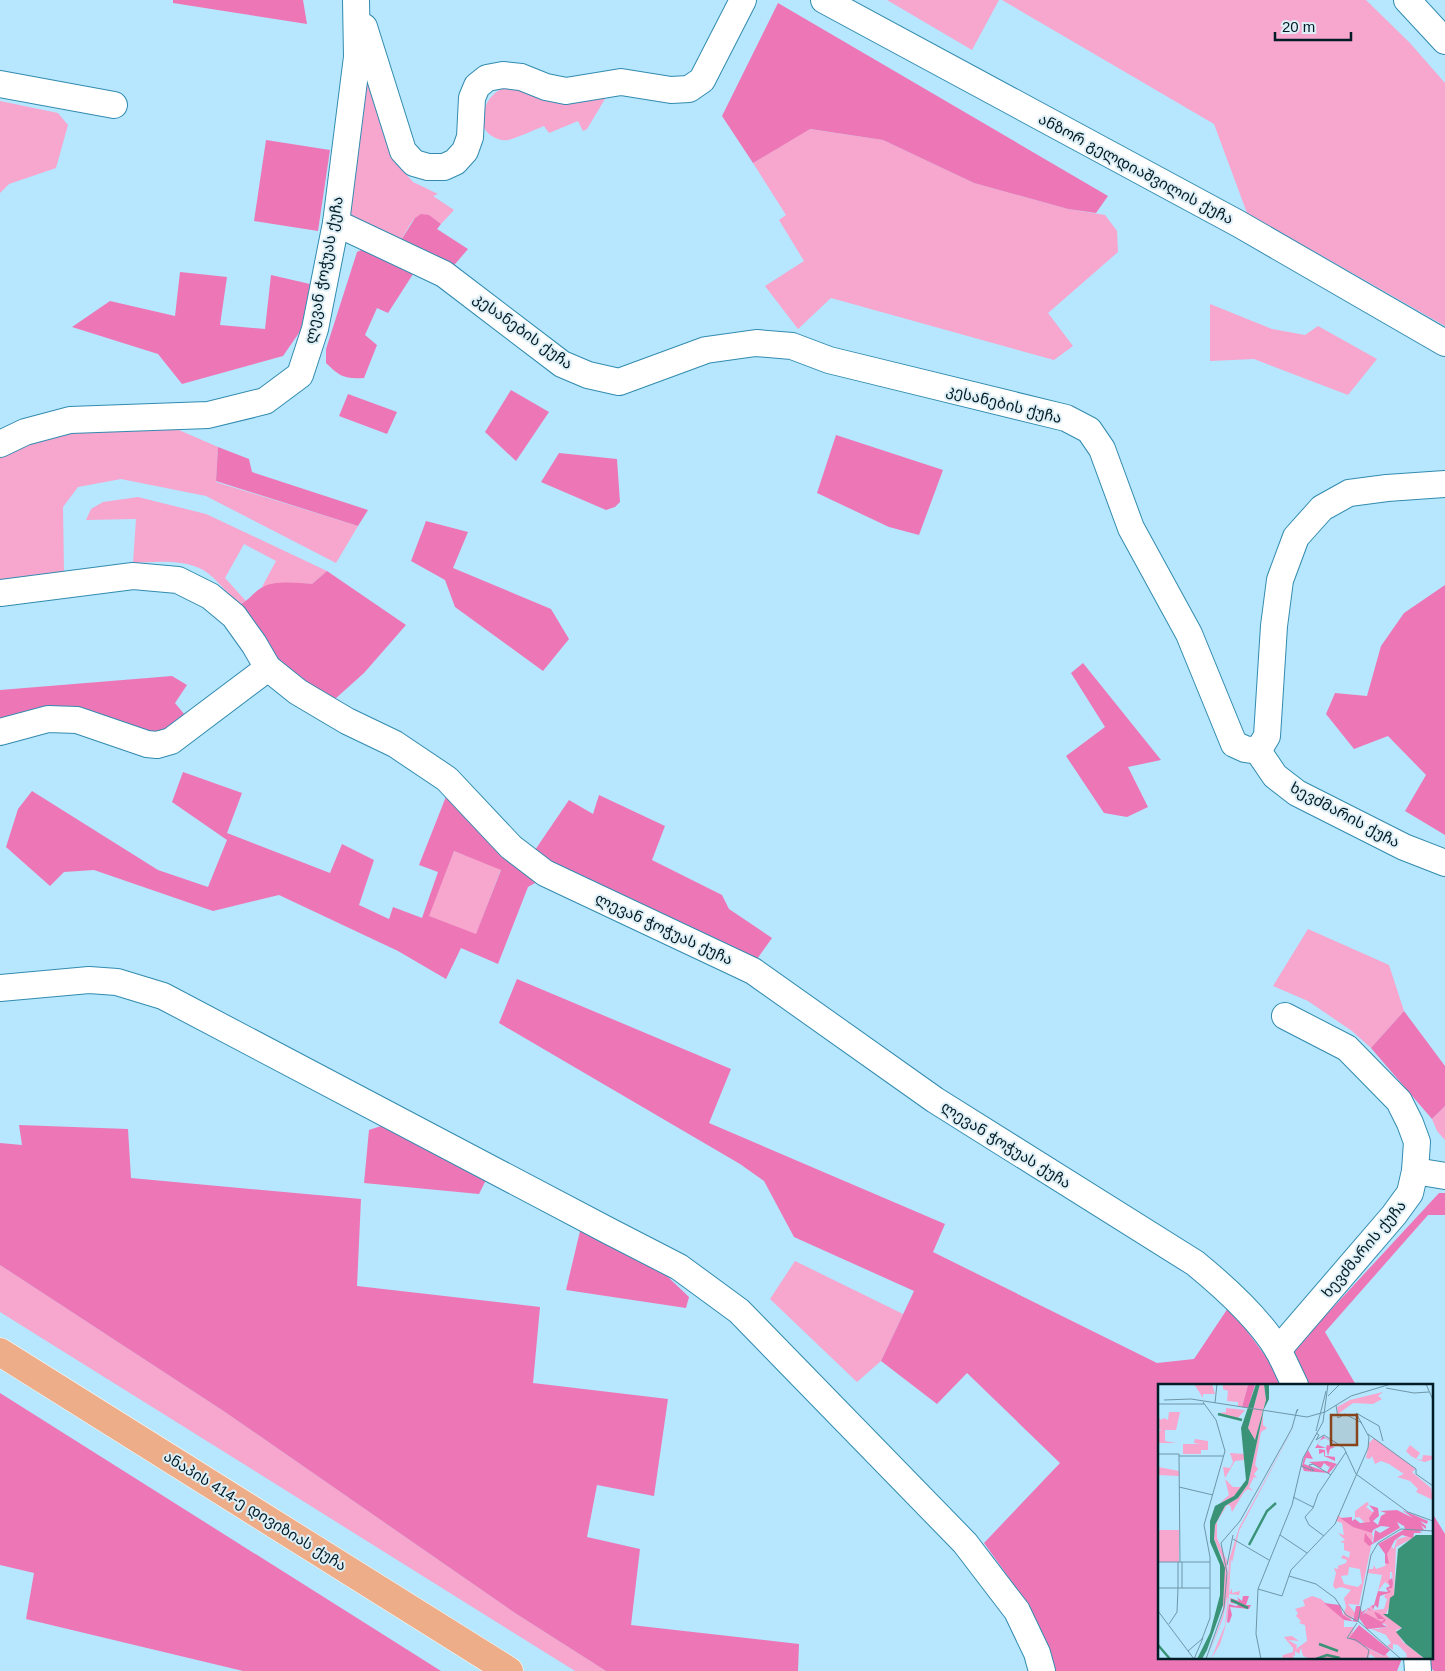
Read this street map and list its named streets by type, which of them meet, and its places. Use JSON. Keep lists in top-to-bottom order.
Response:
{
  "streets": {
    "main road": ["ანაპის 414-ე დივიზიას ქუჩა"],
    "street": [
      "ანზორ გელდიაშვილის ქუჩა",
      "ლევან ჭოჭუას ქუჩა",
      "კესანების ქუჩა",
      "ხევძმარის ქუჩა"
    ]
  },
  "crossings": [
    ["ლევან ჭოჭუას ქუჩა", "კესანების ქუჩა"],
    ["ლევან ჭოჭუას ქუჩა", "ხევძმარის ქუჩა"],
    ["კესანების ქუჩა", "ხევძმარის ქუჩა"]
  ],
  "scale_bar": "20 m"
}
